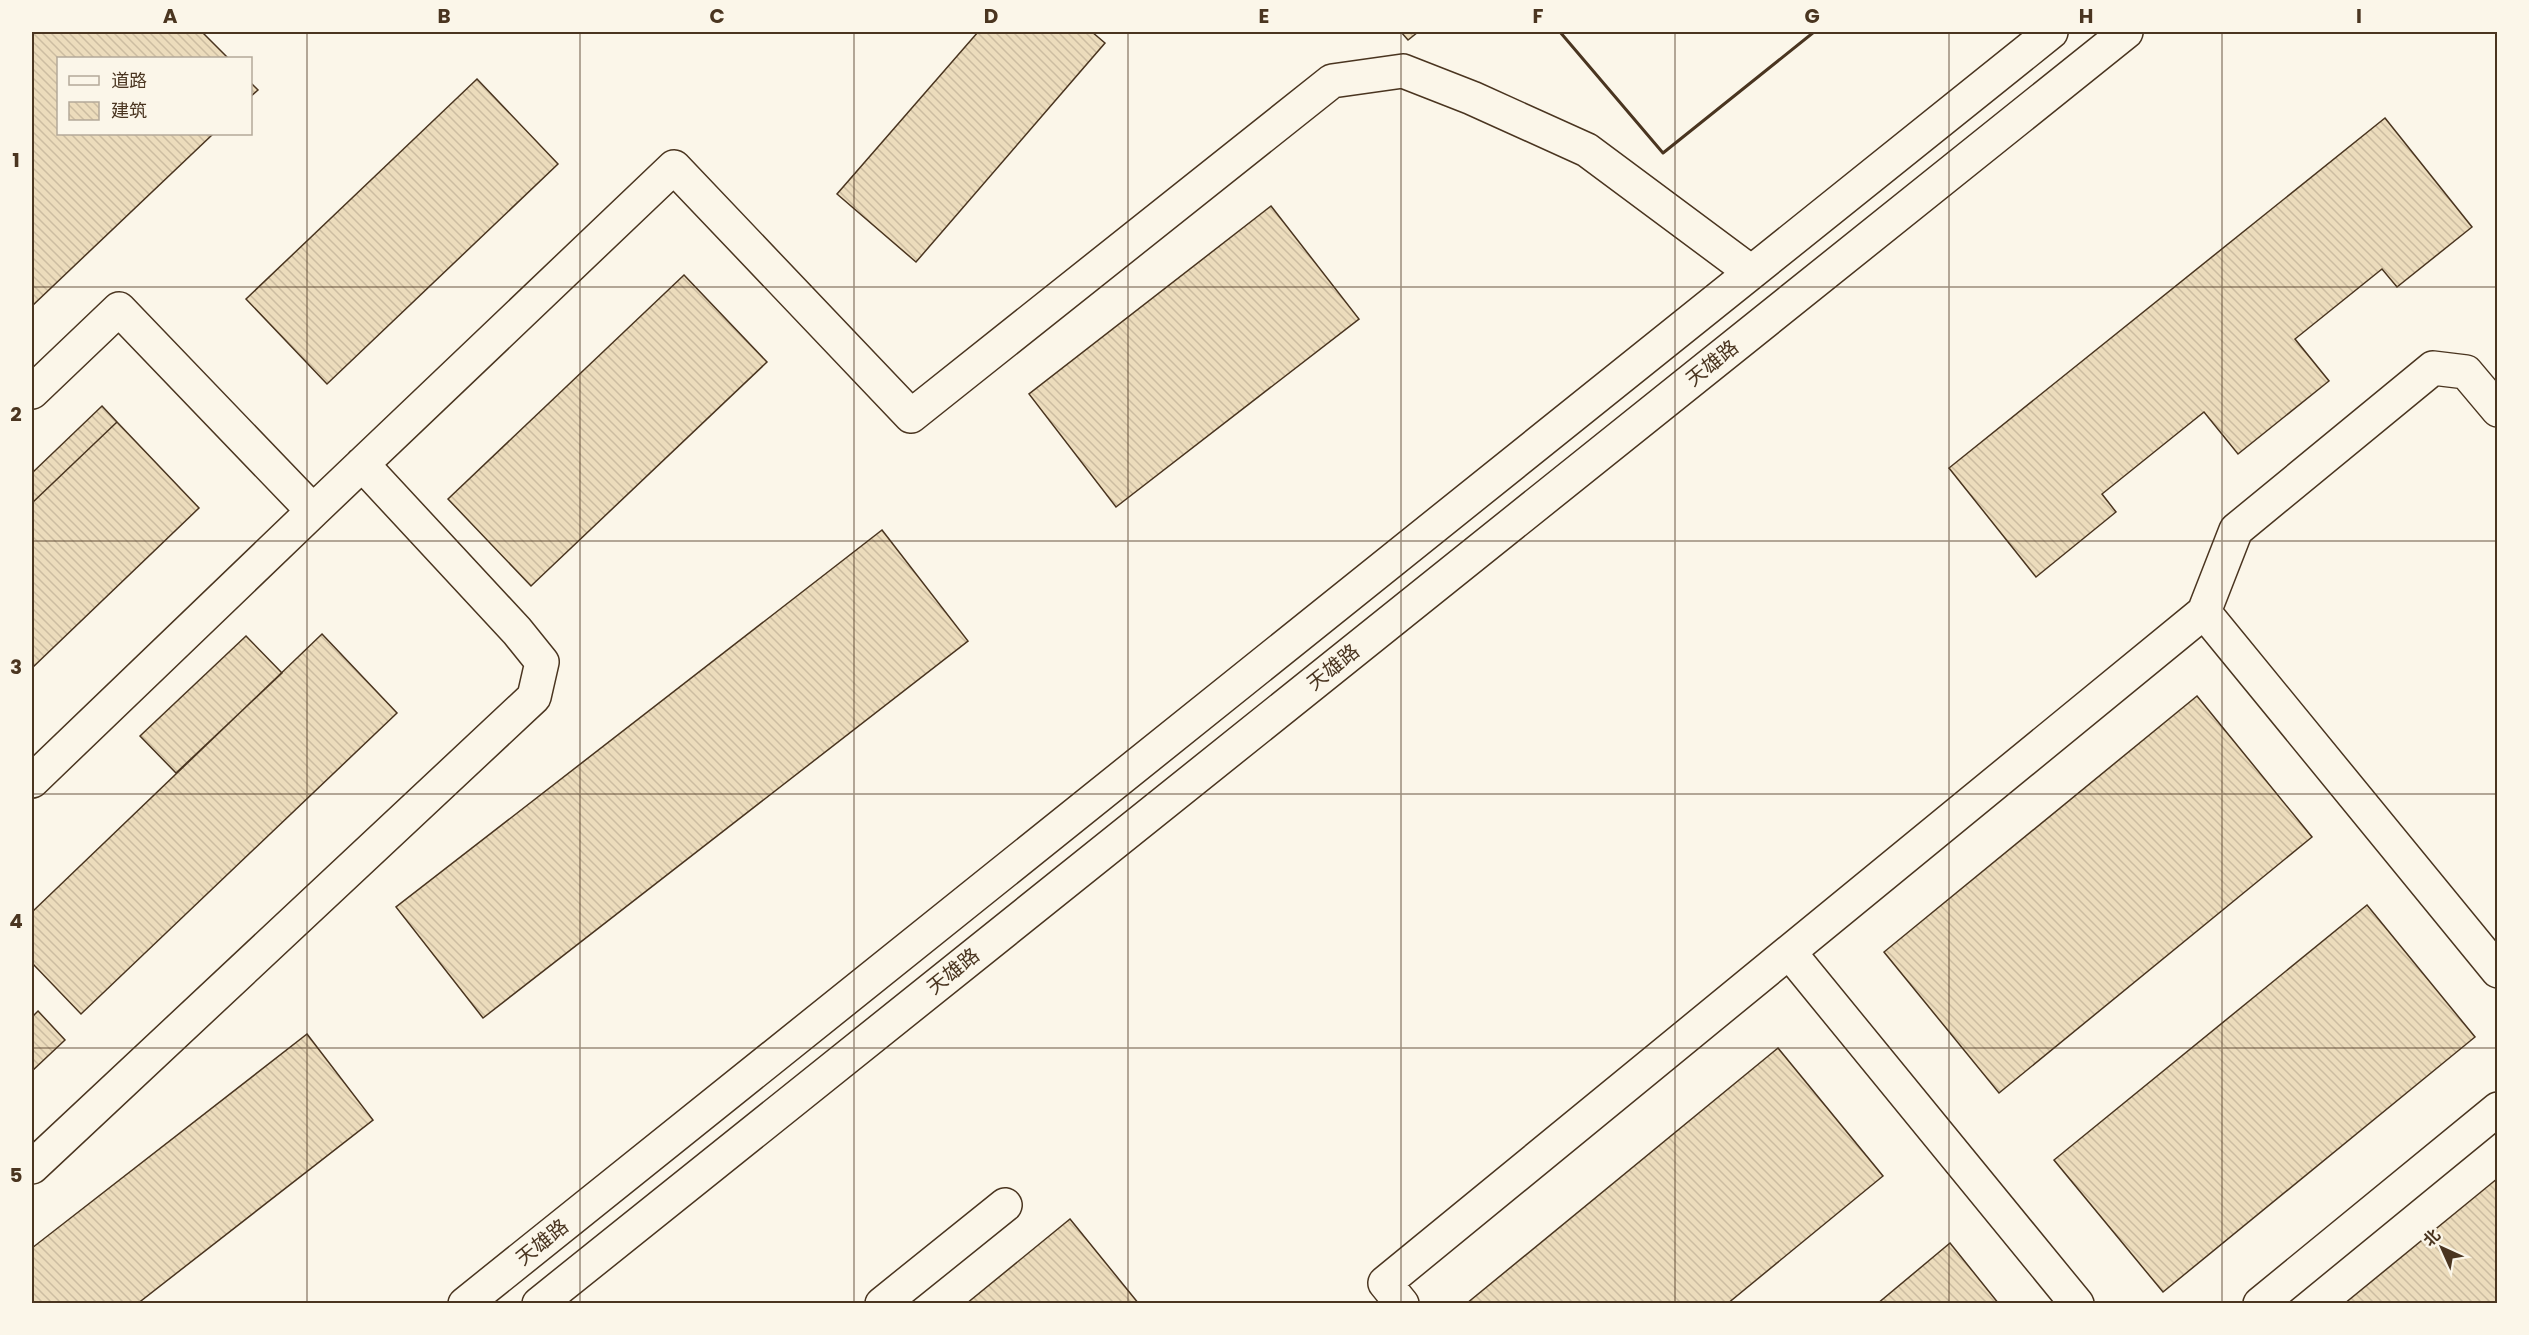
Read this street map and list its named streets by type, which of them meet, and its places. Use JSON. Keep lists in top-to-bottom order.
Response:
{
  "streets": {
    "main road": ["天雄路"]
  },
  "legend": ["道路", "建筑"],
  "north": "top left",
  "grid": {
    "columns": [
      "A",
      "B",
      "C",
      "D",
      "E",
      "F",
      "G",
      "H",
      "I"
    ],
    "rows": [
      "1",
      "2",
      "3",
      "4",
      "5"
    ]
  }
}
